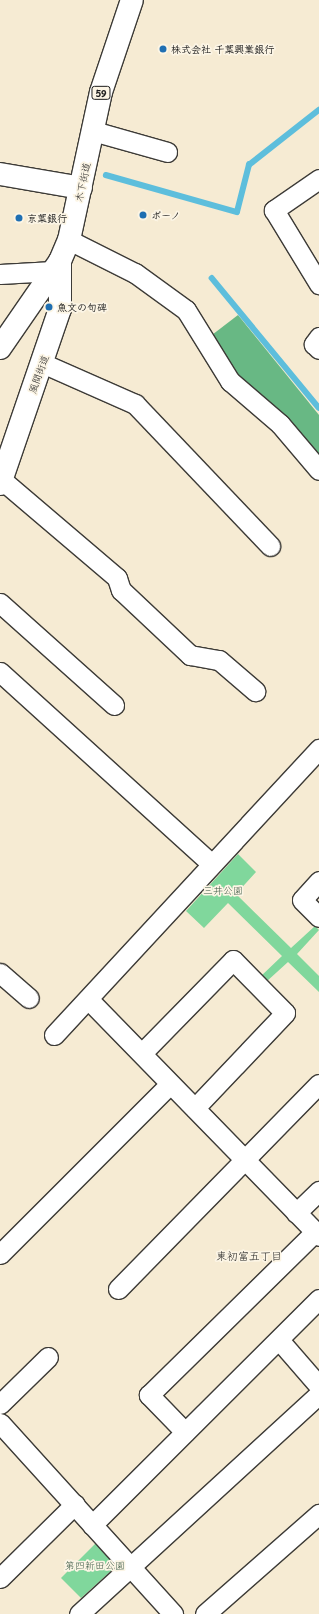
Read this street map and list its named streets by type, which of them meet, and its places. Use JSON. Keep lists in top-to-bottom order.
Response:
{
  "streets": {
    "main road": ["59", "木下街道", "風間街道"]
  },
  "crossings": [
    ["木下街道", "風間街道"]
  ],
  "districts": ["東初富五丁目"],
  "parks": ["三井公園", "第四新田公園"],
  "places": [
    "株式会社 千葉興業銀行",
    "ボーノ",
    "京葉銀行",
    "魚文の句碑"
  ]
}
